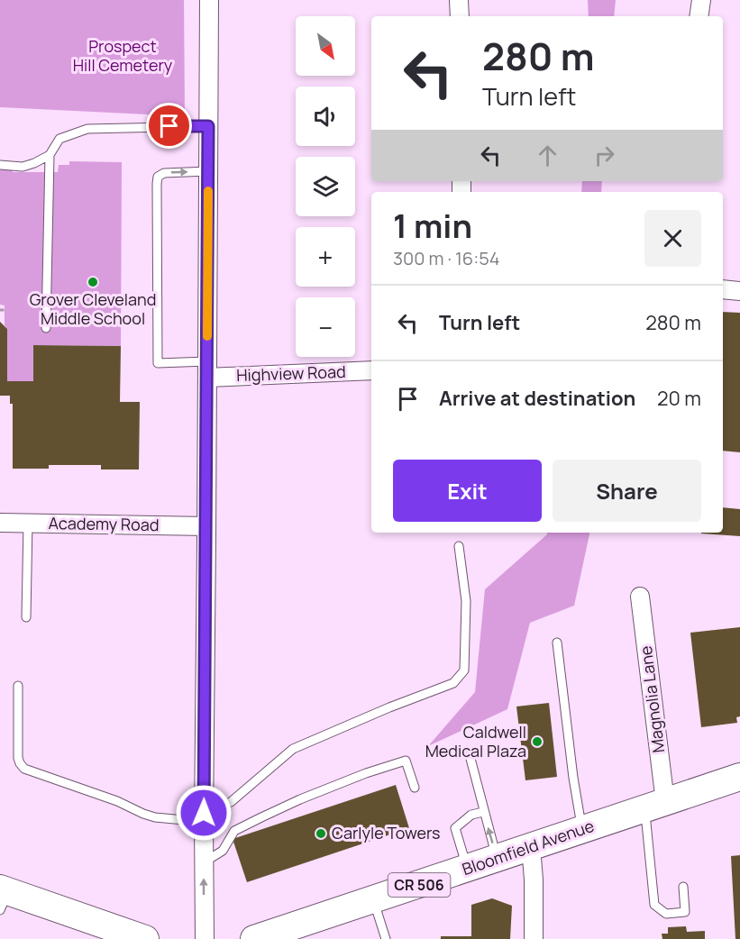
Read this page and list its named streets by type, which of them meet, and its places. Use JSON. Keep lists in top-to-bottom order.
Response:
{
  "streets": {
    "main road": ["Bloomfield Avenue", "CR 506"],
    "street": ["Highview Road", "Academy Road", "Magnolia Lane"]
  },
  "crossings": [
    ["Magnolia Lane", "Bloomfield Avenue"]
  ],
  "parks": ["Prospect Hill Cemetery"],
  "places": ["Grover Cleveland Middle School", "Caldwell Medical Plaza", "Carlyle Towers"],
  "north": "bottom right",
  "page": {
    "map_buttons": ["+", "−"],
    "turn": ["280 m", "Turn left"],
    "heading": ["1 min", "300 m · 16:54"],
    "list": [
      {
        "name": "Turn left",
        "value": "280 m"
      },
      {
        "name": "Arrive at destination",
        "value": "20 m"
      }
    ],
    "buttons": ["Exit", "Share"]
  }
}
